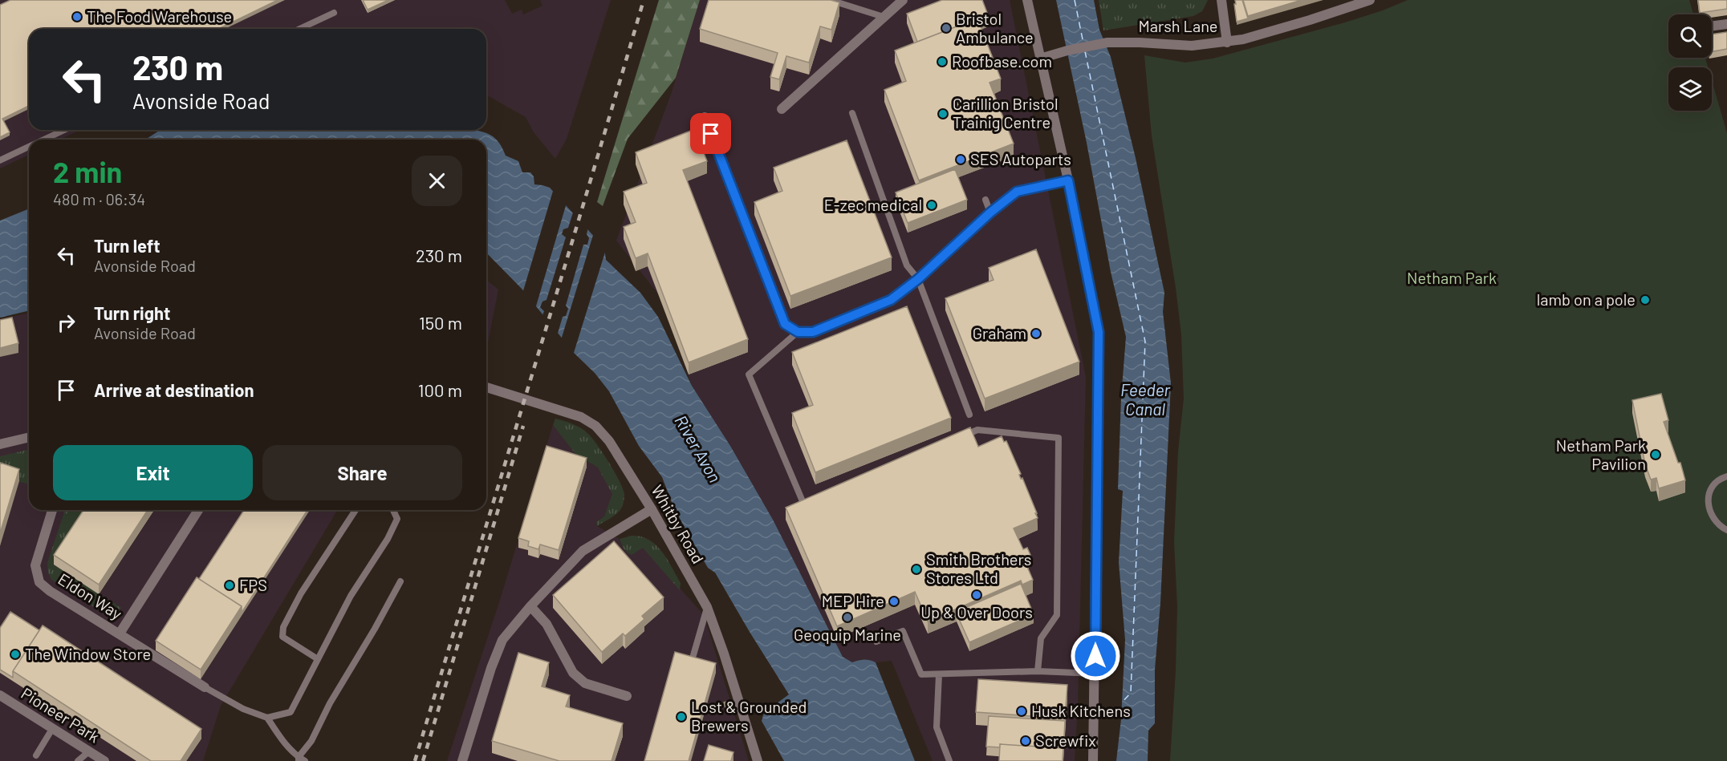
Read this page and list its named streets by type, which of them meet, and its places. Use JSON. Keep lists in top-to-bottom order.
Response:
{
  "streets": {
    "street": [
      "Marsh Lane",
      "Whitby Road",
      "Eldon Way",
      "Pioneer Park"
    ]
  },
  "water": ["Feeder Canal", "River Avon"],
  "parks": ["Netham Park"],
  "places": [
    "The Food Warehouse",
    "Bristol Ambulance",
    "Roofbase.com",
    "Carillion Bristol Trainig Centre",
    "SES Autoparts",
    "E-zec medical",
    "lamb on a pole",
    "Graham",
    "Netham Park Pavilion",
    "Smith Brothers Stores Ltd",
    "FPS",
    "Up & Over Doors",
    "MEP Hire",
    "Geoquip Marine",
    "The Window Store",
    "Husk Kitchens",
    "Lost & Grounded Brewers",
    "Screwfix"
  ],
  "page": {
    "turn": ["230 m", "Avonside Road"],
    "heading": ["2 min", "480 m · 06:34"],
    "list": [
      {
        "name": "Turn left",
        "note": "Avonside Road",
        "value": "230 m"
      },
      {
        "name": "Turn right",
        "note": "Avonside Road",
        "value": "150 m"
      },
      {
        "name": "Arrive at destination",
        "value": "100 m"
      }
    ],
    "buttons": ["Exit", "Share"]
  }
}
